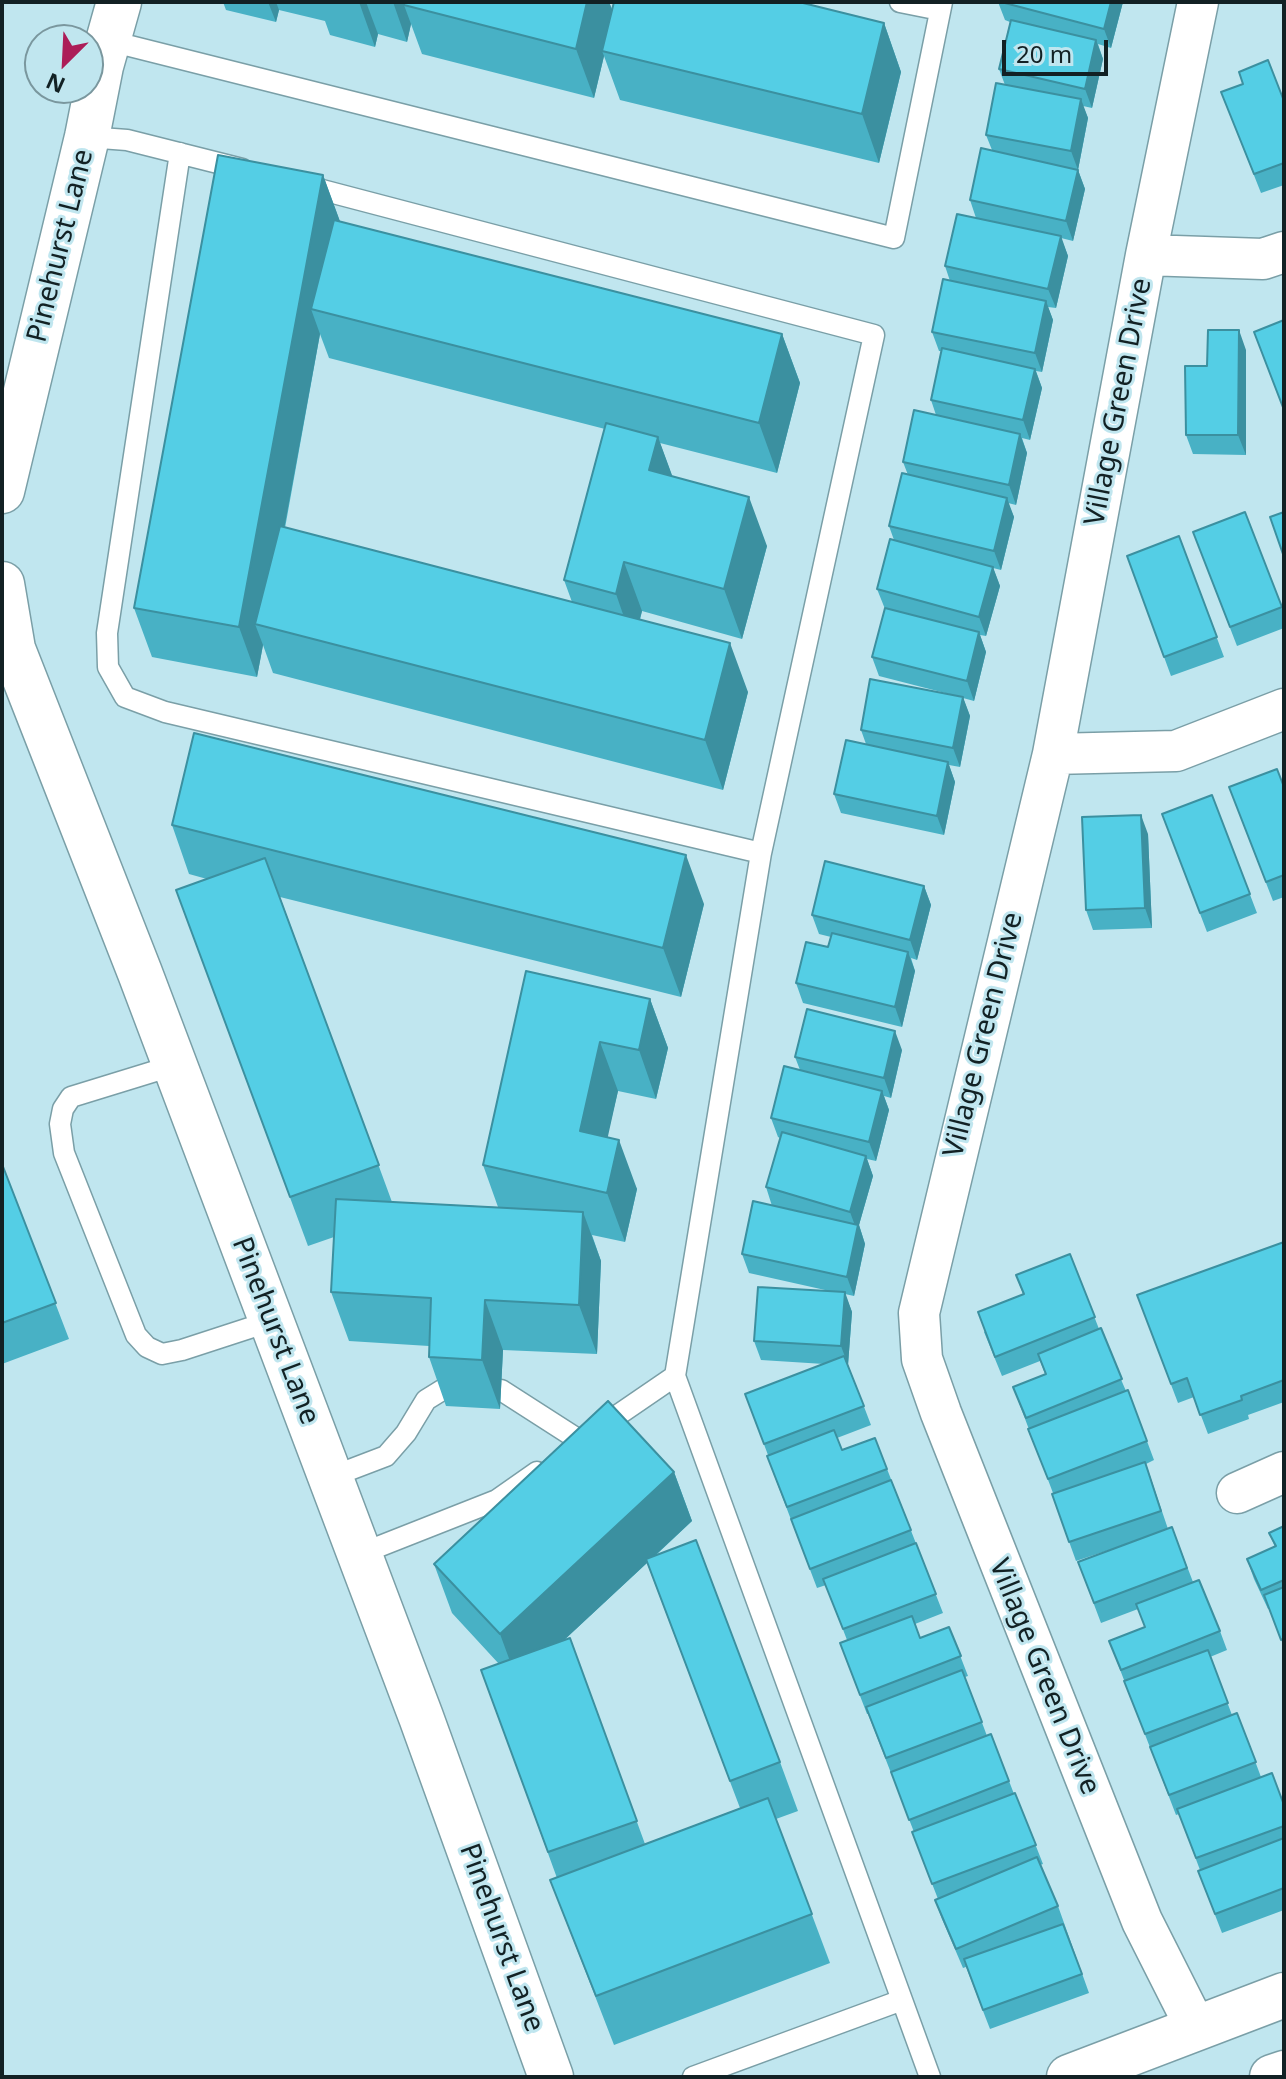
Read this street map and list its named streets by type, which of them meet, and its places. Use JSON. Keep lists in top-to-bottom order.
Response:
{
  "streets": {
    "street": ["Pinehurst Lane", "Village Green Drive"]
  },
  "scale_bar": "20 m",
  "north": "bottom left"
}
